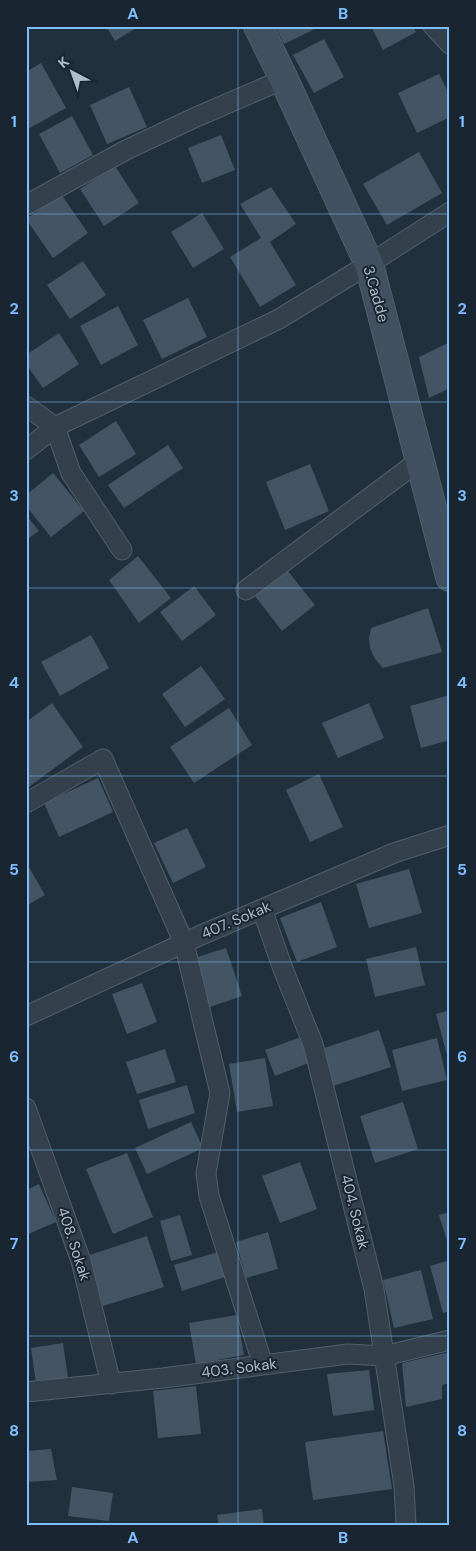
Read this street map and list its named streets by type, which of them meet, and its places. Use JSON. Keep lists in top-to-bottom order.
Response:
{
  "streets": {
    "street": [
      "3.Cadde",
      "407. Sokak",
      "404. Sokak",
      "408. Sokak",
      "403. Sokak"
    ]
  },
  "crossings": [
    ["407. Sokak", "404. Sokak"],
    ["404. Sokak", "403. Sokak"],
    ["408. Sokak", "403. Sokak"]
  ],
  "north": "top left",
  "grid": {
    "columns": ["A", "B"],
    "rows": [
      "1",
      "2",
      "3",
      "4",
      "5",
      "6",
      "7",
      "8"
    ]
  }
}
